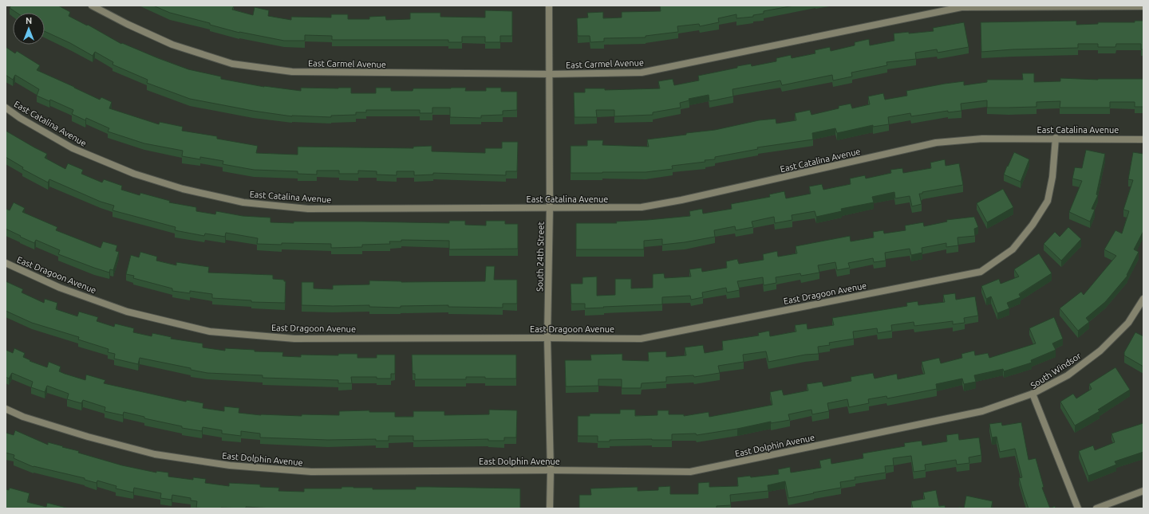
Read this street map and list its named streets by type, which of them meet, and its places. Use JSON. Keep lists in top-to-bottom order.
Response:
{
  "streets": {
    "street": [
      "East Carmel Avenue",
      "East Catalina Avenue",
      "South 24th Street",
      "East Dragoon Avenue",
      "South Windsor",
      "East Dolphin Avenue"
    ]
  },
  "crossings": [
    ["East Carmel Avenue", "South 24th Street"],
    ["East Catalina Avenue", "South 24th Street"],
    ["East Catalina Avenue", "East Dragoon Avenue"],
    ["South 24th Street", "East Dragoon Avenue"],
    ["South 24th Street", "East Dolphin Avenue"],
    ["South Windsor", "East Dolphin Avenue"]
  ],
  "north": "top"
}
